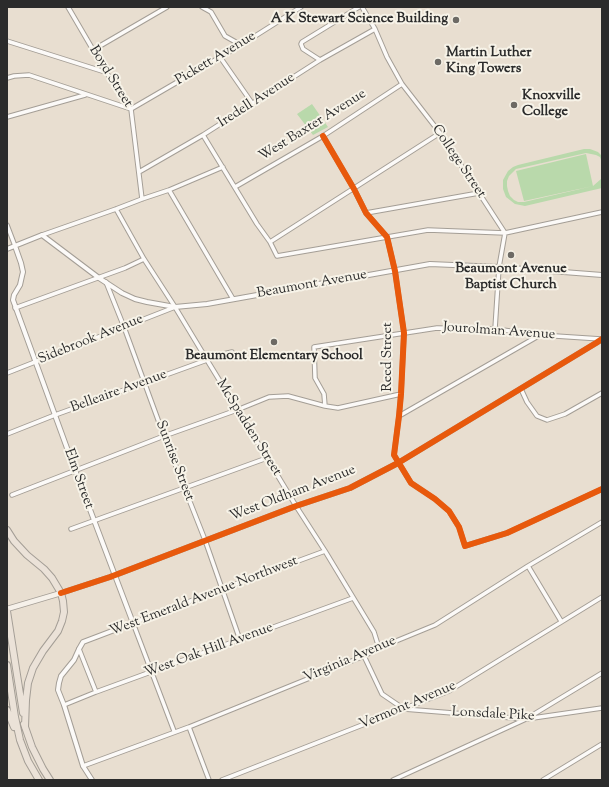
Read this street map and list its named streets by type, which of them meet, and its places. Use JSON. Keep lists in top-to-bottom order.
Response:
{
  "streets": {
    "main road": ["West Oldham Avenue"],
    "street": [
      "Pickett Avenue",
      "Boyd Street",
      "Iredell Avenue",
      "West Baxter Avenue",
      "College Street",
      "Beaumont Avenue",
      "Jourolman Avenue",
      "Sidebrook Avenue",
      "Reed Street",
      "Belleaire Avenue",
      "McSpadden Street",
      "Sunrise Street",
      "Elm Street",
      "West Emerald Avenue Northwest",
      "West Oak Hill Avenue",
      "Virginia Avenue",
      "Vermont Avenue",
      "Lonsdale Pike"
    ]
  },
  "crossings": [
    ["Pickett Avenue", "Boyd Street"],
    ["Boyd Street", "Iredell Avenue"],
    ["Iredell Avenue", "College Street"],
    ["West Baxter Avenue", "College Street"],
    ["West Baxter Avenue", "Reed Street"],
    ["Beaumont Avenue", "Sidebrook Avenue"],
    ["Beaumont Avenue", "Reed Street"],
    ["Beaumont Avenue", "McSpadden Street"],
    ["Beaumont Avenue", "Sunrise Street"],
    ["Jourolman Avenue", "Reed Street"],
    ["Jourolman Avenue", "West Oldham Avenue"],
    ["Sidebrook Avenue", "McSpadden Street"],
    ["Sidebrook Avenue", "Sunrise Street"],
    ["Sidebrook Avenue", "Elm Street"],
    ["Reed Street", "West Oldham Avenue"],
    ["Belleaire Avenue", "McSpadden Street"],
    ["Belleaire Avenue", "Sunrise Street"],
    ["Belleaire Avenue", "Elm Street"],
    ["McSpadden Street", "West Oldham Avenue"],
    ["McSpadden Street", "West Emerald Avenue Northwest"],
    ["McSpadden Street", "West Oak Hill Avenue"],
    ["McSpadden Street", "Virginia Avenue"],
    ["Sunrise Street", "West Oldham Avenue"],
    ["Sunrise Street", "West Emerald Avenue Northwest"],
    ["Sunrise Street", "West Oak Hill Avenue"],
    ["Elm Street", "West Oldham Avenue"],
    ["Elm Street", "West Emerald Avenue Northwest"],
    ["Elm Street", "West Oak Hill Avenue"],
    ["Elm Street", "Virginia Avenue"],
    ["Virginia Avenue", "Lonsdale Pike"],
    ["Vermont Avenue", "Lonsdale Pike"]
  ],
  "places": [
    "A K Stewart Science Building",
    "Martin Luther King Towers",
    "Knoxville College",
    "Beaumont Avenue Baptist Church",
    "Beaumont Elementary School"
  ]
}
